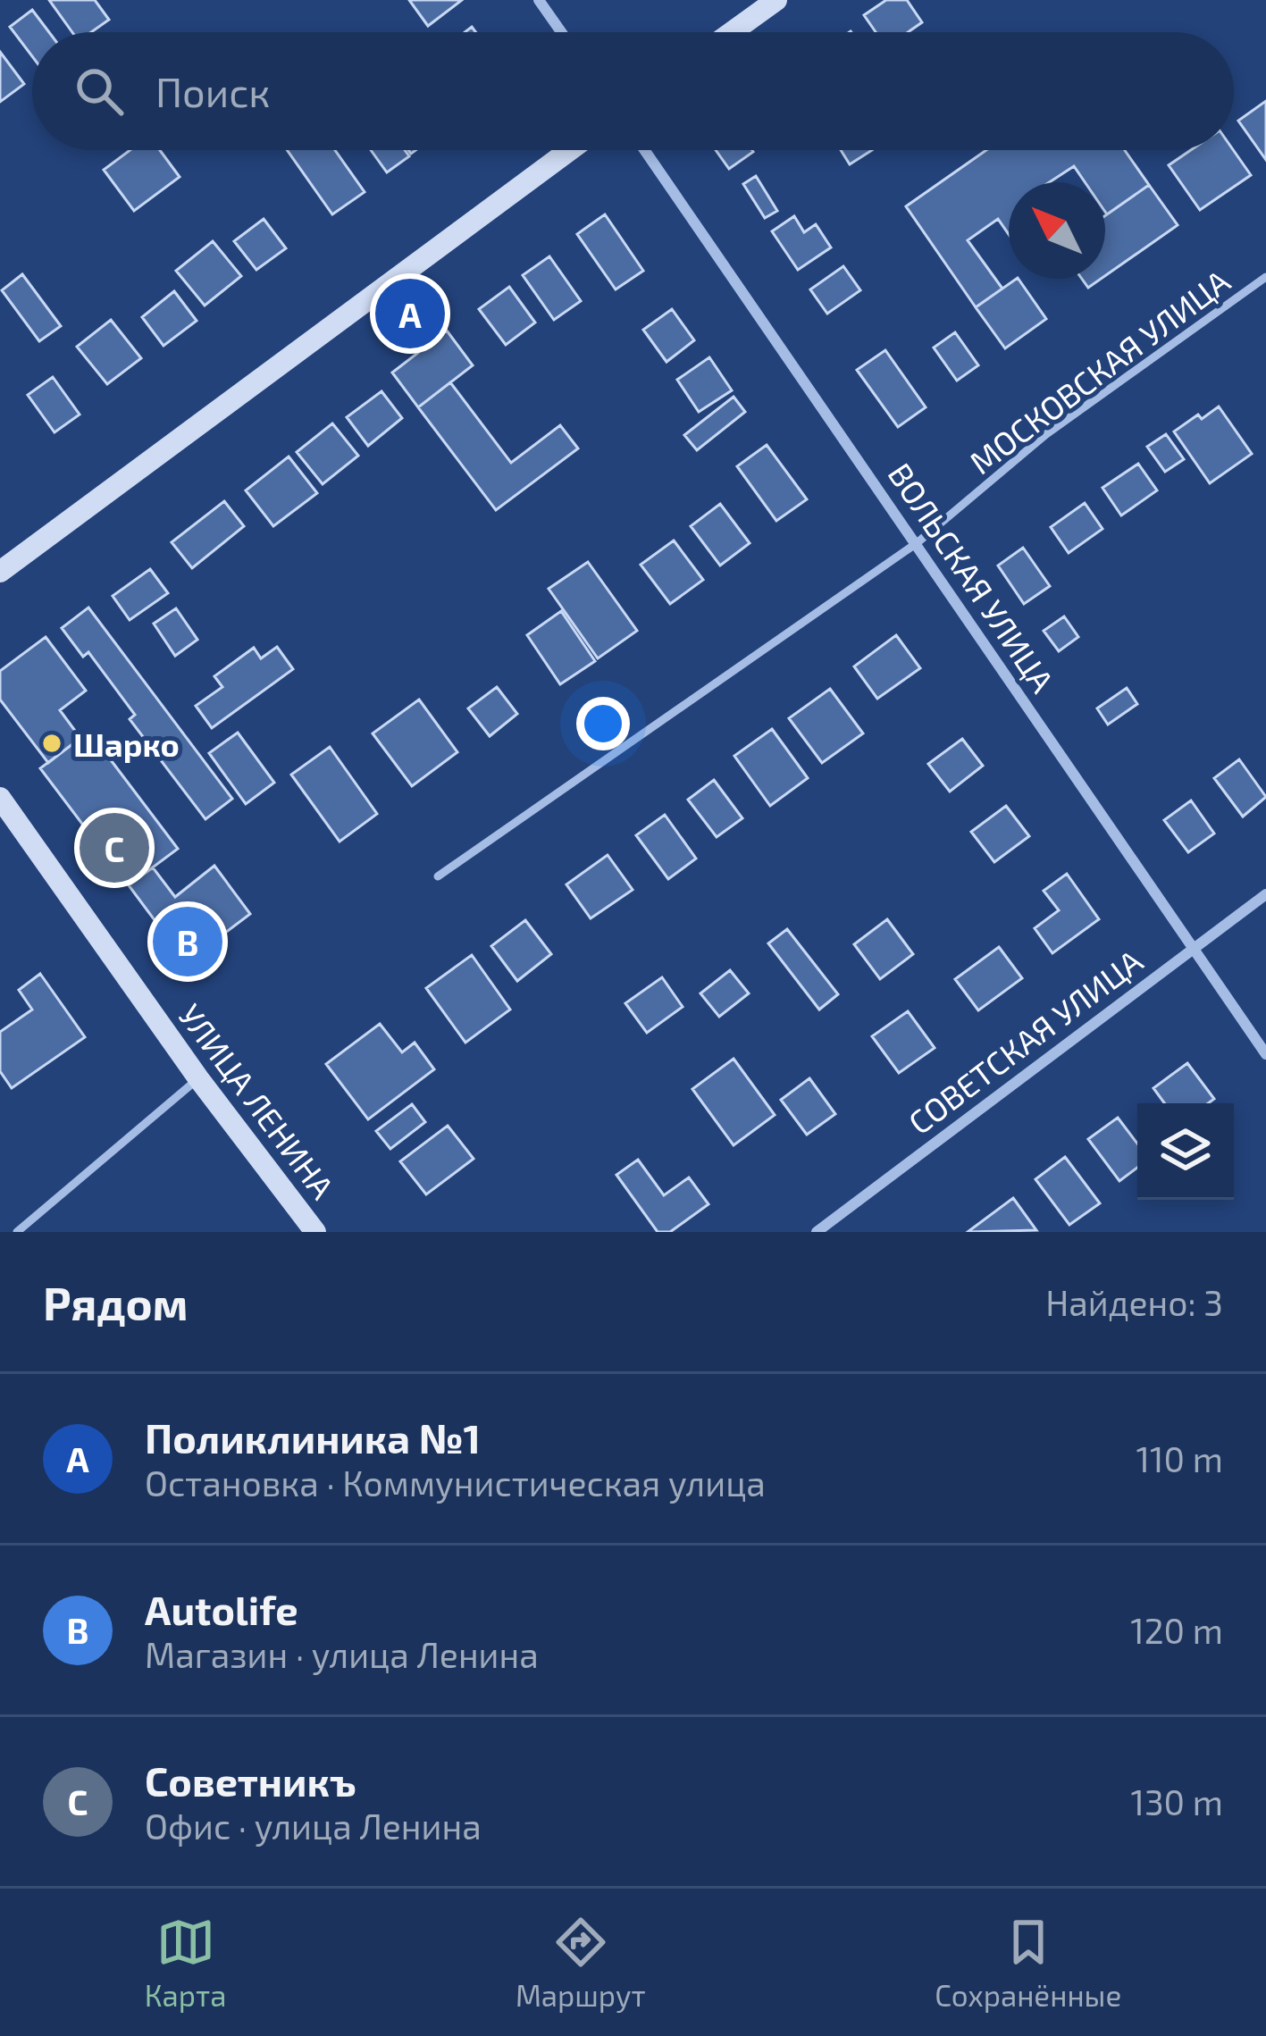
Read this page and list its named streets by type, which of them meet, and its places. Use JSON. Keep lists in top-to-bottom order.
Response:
{
  "streets": {
    "main road": ["УЛИЦА ЛЕНИНА"],
    "street": ["ВОЛЬСКАЯ УЛИЦА", "СОВЕТСКАЯ УЛИЦА"],
    "lane": ["МОСКОВСКАЯ УЛИЦА"]
  },
  "crossings": [
    ["МОСКОВСКАЯ УЛИЦА", "ВОЛЬСКАЯ УЛИЦА"],
    ["ВОЛЬСКАЯ УЛИЦА", "СОВЕТСКАЯ УЛИЦА"]
  ],
  "places": ["Шарко"],
  "north": "top left",
  "page": {
    "search": "Поиск",
    "pins": ["A", "C", "B"],
    "heading": ["Рядом", "Найдено: 3"],
    "list": [
      {
        "mark": "A",
        "name": "Поликлиника №1",
        "note": "Остановка · Коммунистическая улица",
        "value": "110 m"
      },
      {
        "mark": "B",
        "name": "Autolife",
        "note": "Магазин · улица Ленина",
        "value": "120 m"
      },
      {
        "mark": "C",
        "name": "Советникъ",
        "note": "Офис · улица Ленина",
        "value": "130 m"
      }
    ],
    "nav": ["Карта", "Маршрут", "Сохранённые"]
  }
}
